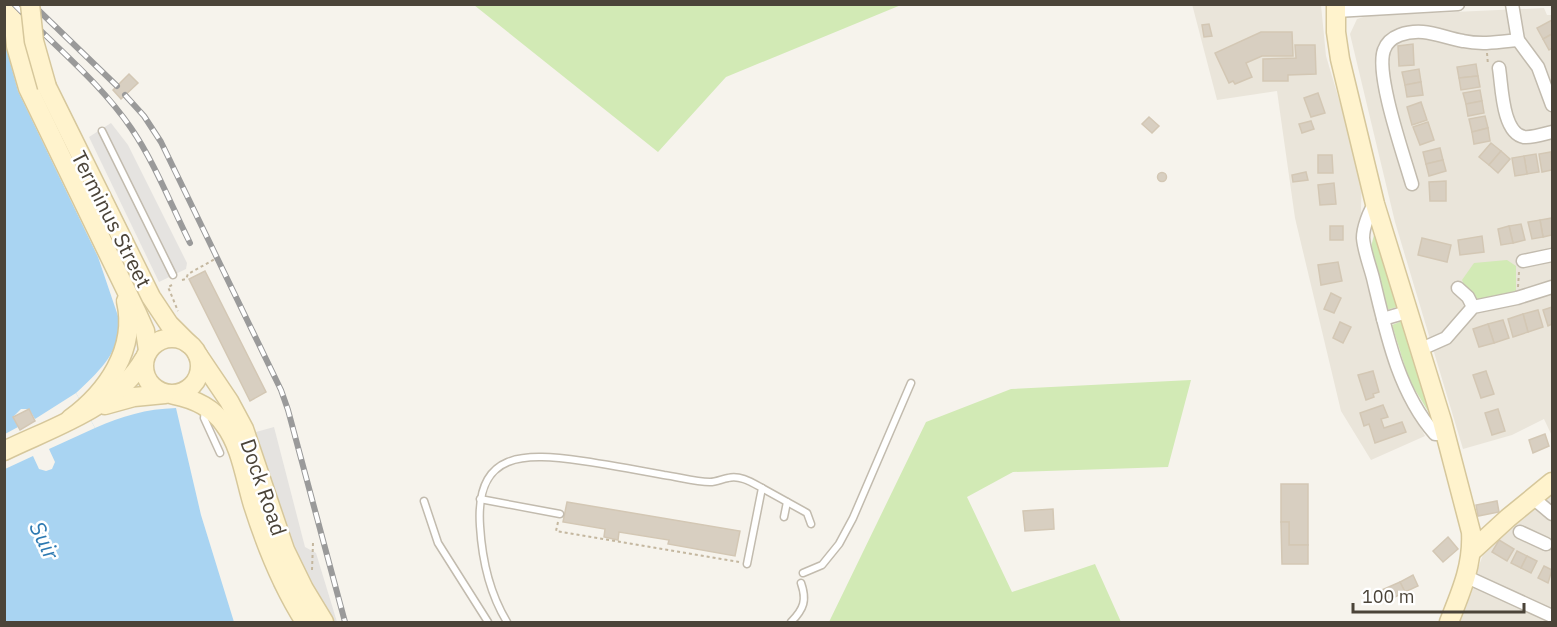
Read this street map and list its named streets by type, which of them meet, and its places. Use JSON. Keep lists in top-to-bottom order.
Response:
{
  "streets": {
    "main road": ["Terminus Street", "Dock Road"]
  },
  "crossings": [
    ["Terminus Street", "Dock Road"]
  ],
  "water": ["Suir"],
  "scale_bar": "100 m"
}
